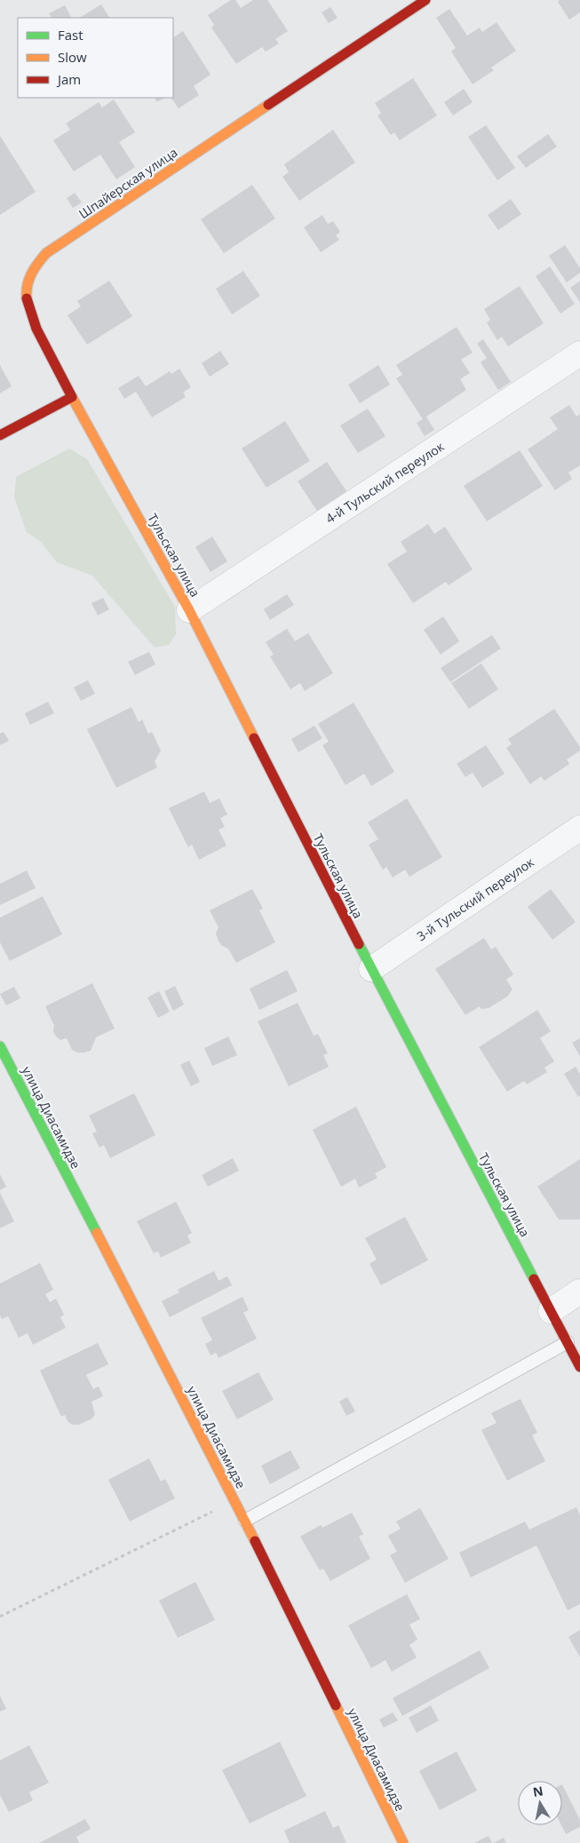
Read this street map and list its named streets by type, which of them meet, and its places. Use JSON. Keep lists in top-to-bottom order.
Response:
{
  "streets": {
    "street": [
      "Шпайерская улица",
      "4-й Тульский переулок",
      "Тульская улица",
      "3-й Тульский переулок",
      "улица Диасамидзе"
    ]
  },
  "crossings": [
    ["Шпайерская улица", "Тульская улица"],
    ["4-й Тульский переулок", "Тульская улица"],
    ["Тульская улица", "3-й Тульский переулок"]
  ],
  "legend": ["Fast", "Slow", "Jam"],
  "north": "top"
}
